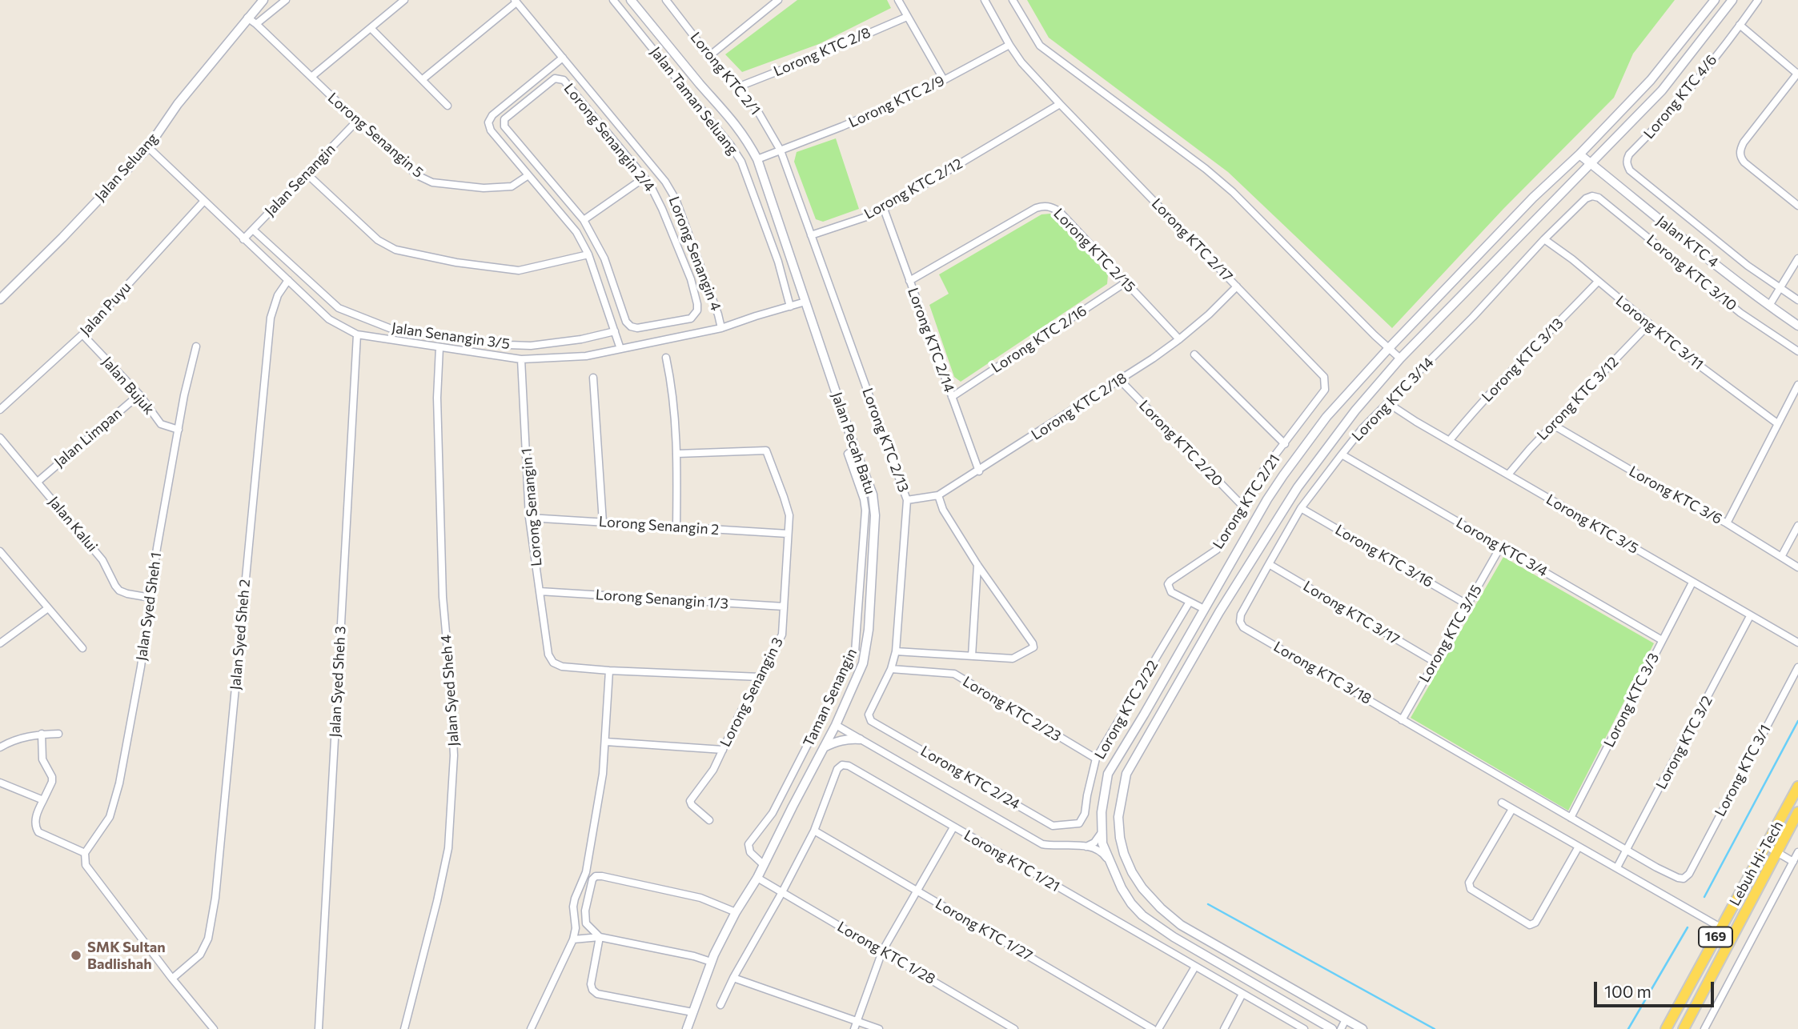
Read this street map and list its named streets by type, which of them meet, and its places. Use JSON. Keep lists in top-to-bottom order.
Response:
{
  "streets": {
    "main road": ["Lebuh Hi-Tech", "169"],
    "street": [
      "Lorong KTC 2/8",
      "Lorong KTC 2/1",
      "Lorong KTC 4/6",
      "Jalan Taman Seluang",
      "Lorong KTC 2/9",
      "Lorong Senangin 5",
      "Lorong Senangin 2/4",
      "Jalan Seluang",
      "Jalan Senangin",
      "Lorong KTC 2/12",
      "Lorong KTC 2/17",
      "Jalan KTC 4",
      "Lorong KTC 2/15",
      "Lorong Senangin 4",
      "Lorong KTC 3/10",
      "Jalan Puyu",
      "Lorong KTC 3/11",
      "Jalan Senangin 3/5",
      "Lorong KTC 2/16",
      "Lorong KTC 2/14",
      "Lorong KTC 3/13",
      "Jalan Bujuk",
      "Lorong KTC 3/12",
      "Lorong KTC 3/14",
      "Lorong KTC 2/18",
      "Jalan Limpan",
      "Lorong KTC 2/13",
      "Jalan Pecah Batu",
      "Lorong KTC 2/20",
      "Lorong KTC 3/6",
      "Lorong KTC 2/21",
      "Lorong Senangin 1",
      "Jalan Kalui",
      "Lorong KTC 3/5",
      "Lorong Senangin 2",
      "Lorong KTC 3/4",
      "Lorong KTC 3/16",
      "Lorong Senangin 1/3",
      "Jalan Syed Sheh 1",
      "Lorong KTC 3/17",
      "Lorong KTC 3/15",
      "Jalan Syed Sheh 2",
      "Lorong KTC 3/18",
      "Jalan Syed Sheh 3",
      "Jalan Syed Sheh 4",
      "Lorong Senangin 3",
      "Taman Senangin",
      "Lorong KTC 3/3",
      "Lorong KTC 2/23",
      "Lorong KTC 2/22",
      "Lorong KTC 3/2",
      "Lorong KTC 3/1",
      "Lorong KTC 2/24",
      "Lorong KTC 1/21",
      "Lorong KTC 1/27",
      "Lorong KTC 1/28"
    ]
  },
  "crossings": [
    ["Lorong KTC 2/8", "Lorong KTC 2/1"],
    ["Lorong KTC 2/1", "Lorong KTC 2/9"],
    ["Lorong KTC 2/9", "Lorong KTC 2/17"],
    ["Lorong KTC 2/9", "Jalan Pecah Batu"],
    ["Lorong Senangin 5", "Jalan Seluang"],
    ["Lorong Senangin 5", "Jalan Senangin"],
    ["Jalan Senangin", "Jalan Senangin 3/5"],
    ["Lorong KTC 2/12", "Lorong KTC 2/17"],
    ["Lorong KTC 2/12", "Lorong KTC 2/14"],
    ["Lorong KTC 2/12", "Lorong KTC 2/13"],
    ["Lorong KTC 2/17", "Lorong KTC 2/18"],
    ["Lorong KTC 2/17", "Lorong KTC 2/21"],
    ["Lorong KTC 2/15", "Lorong KTC 2/16"],
    ["Lorong KTC 2/15", "Lorong KTC 2/14"],
    ["Lorong KTC 2/15", "Lorong KTC 2/18"],
    ["Lorong KTC 3/10", "Lorong KTC 3/14"],
    ["Jalan Puyu", "Jalan Bujuk"],
    ["Lorong KTC 3/11", "Lorong KTC 3/13"],
    ["Lorong KTC 3/11", "Lorong KTC 3/12"],
    ["Lorong KTC 3/11", "Lorong KTC 3/14"],
    ["Lorong KTC 2/16", "Lorong KTC 2/14"],
    ["Lorong KTC 2/14", "Lorong KTC 2/18"],
    ["Lorong KTC 3/13", "Lorong KTC 3/5"],
    ["Jalan Bujuk", "Jalan Limpan"],
    ["Jalan Bujuk", "Jalan Syed Sheh 1"],
    ["Lorong KTC 3/12", "Lorong KTC 3/6"],
    ["Lorong KTC 3/12", "Lorong KTC 3/5"],
    ["Lorong KTC 3/14", "Lorong KTC 3/5"],
    ["Lorong KTC 3/14", "Lorong KTC 3/4"],
    ["Lorong KTC 3/14", "Lorong KTC 3/16"],
    ["Lorong KTC 3/14", "Lorong KTC 3/17"],
    ["Lorong KTC 3/14", "Lorong KTC 3/18"],
    ["Lorong KTC 2/18", "Lorong KTC 2/13"],
    ["Lorong KTC 2/18", "Lorong KTC 2/20"],
    ["Jalan Limpan", "Jalan Kalui"],
    ["Lorong KTC 2/13", "Lorong KTC 2/23"],
    ["Lorong KTC 2/13", "Lorong KTC 2/24"],
    ["Jalan Pecah Batu", "Taman Senangin"],
    ["Jalan Pecah Batu", "Lorong KTC 1/28"],
    ["Lorong KTC 2/20", "Lorong KTC 2/21"],
    ["Lorong KTC 2/21", "Lorong KTC 2/22"],
    ["Lorong Senangin 1", "Lorong Senangin 2"],
    ["Lorong Senangin 1", "Lorong Senangin 1/3"],
    ["Jalan Kalui", "Jalan Syed Sheh 1"],
    ["Lorong KTC 3/5", "Lorong KTC 3/3"],
    ["Lorong KTC 3/5", "Lorong KTC 3/2"],
    ["Lorong Senangin 2", "Lorong Senangin 3"],
    ["Lorong KTC 3/4", "Lorong KTC 3/15"],
    ["Lorong KTC 3/4", "Lorong KTC 3/3"],
    ["Lorong KTC 3/16", "Lorong KTC 3/15"],
    ["Lorong Senangin 1/3", "Lorong Senangin 3"],
    ["Lorong KTC 3/17", "Lorong KTC 3/15"],
    ["Lorong KTC 3/15", "Lorong KTC 3/18"],
    ["Lorong KTC 2/23", "Lorong KTC 2/22"],
    ["Lorong KTC 2/22", "Lorong KTC 2/24"],
    ["Lorong KTC 3/2", "Lorong KTC 3/1"],
    ["Lorong KTC 1/21", "Lorong KTC 1/27"],
    ["Lorong KTC 1/21", "Lorong KTC 1/28"]
  ],
  "places": ["SMK Sultan Badlishah"],
  "scale_bar": "100 m"
}
